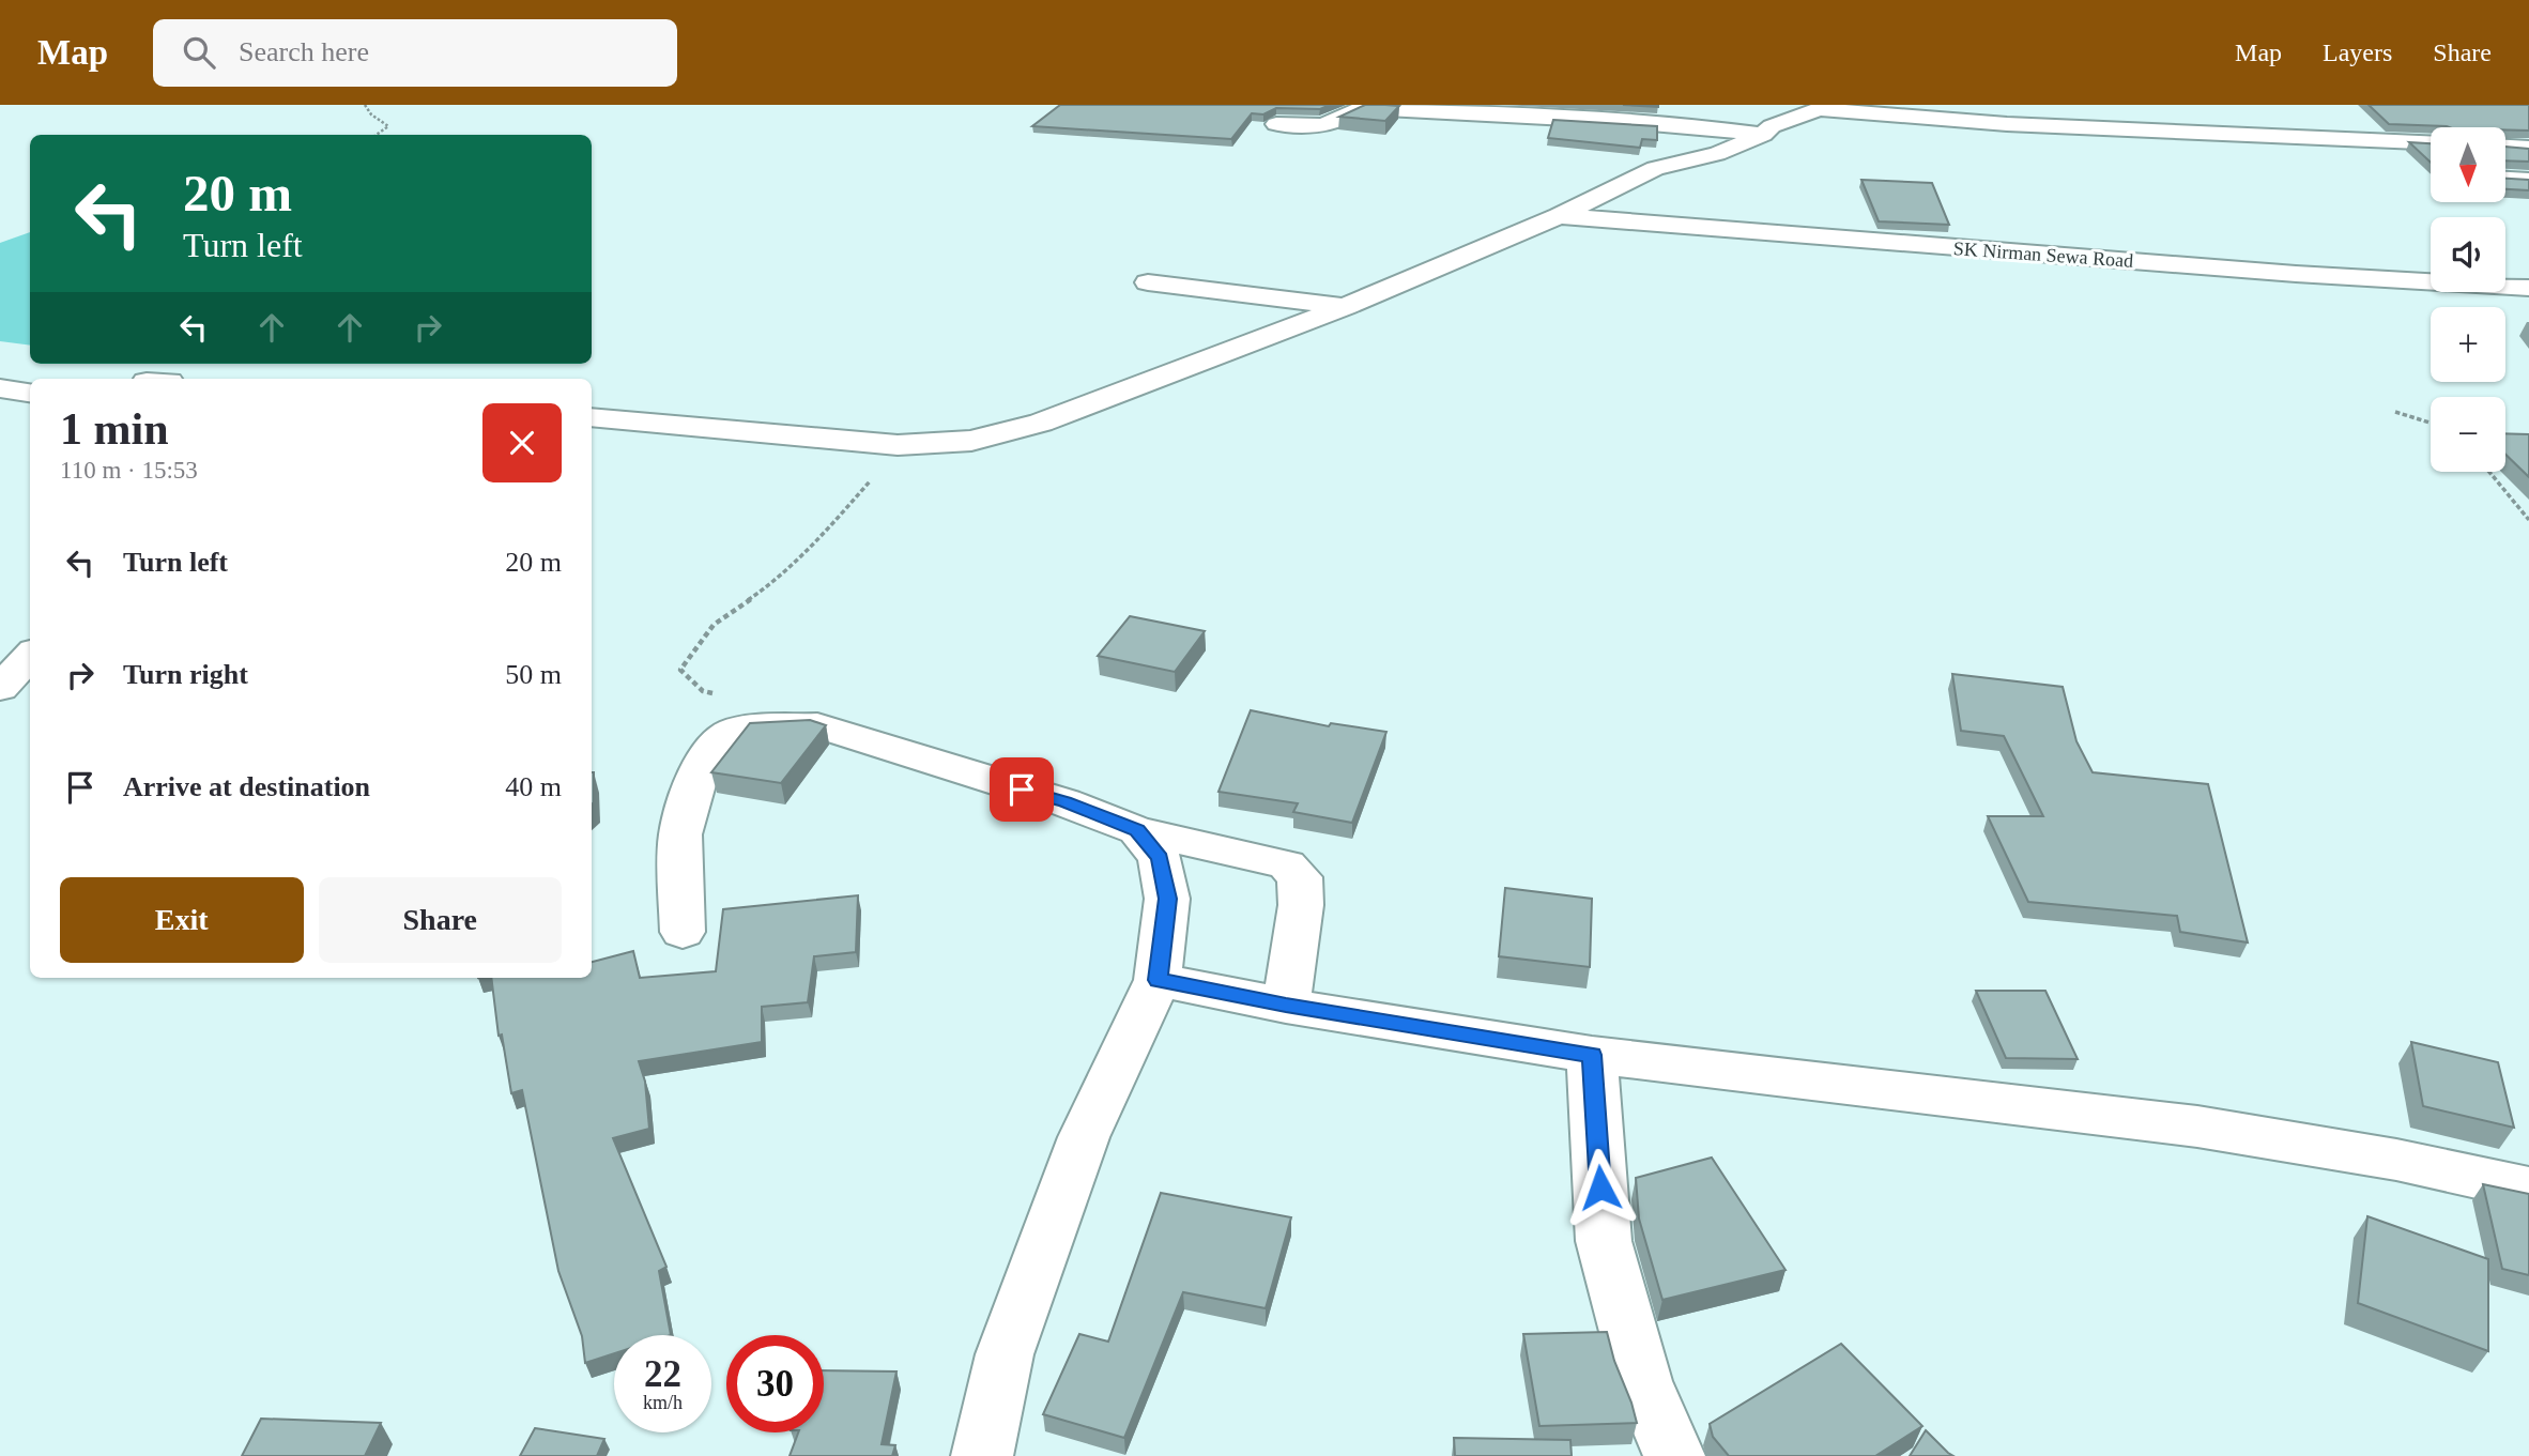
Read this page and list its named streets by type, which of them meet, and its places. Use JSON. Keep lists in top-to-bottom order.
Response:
{
  "streets": {
    "street": ["SK Nirman Sewa Road"]
  },
  "north": "bottom",
  "page": {
    "header": "Map",
    "search": "Search here",
    "nav": ["Map", "Layers", "Share"],
    "map_buttons": ["+", "−"],
    "turn": ["20 m", "Turn left"],
    "heading": ["1 min", "110 m · 15:53"],
    "list": [
      {
        "name": "Turn left",
        "value": "20 m"
      },
      {
        "name": "Turn right",
        "value": "50 m"
      },
      {
        "name": "Arrive at destination",
        "value": "40 m"
      }
    ],
    "buttons": ["Exit", "Share"],
    "speed": "22 km/h",
    "limit": "30"
  }
}
